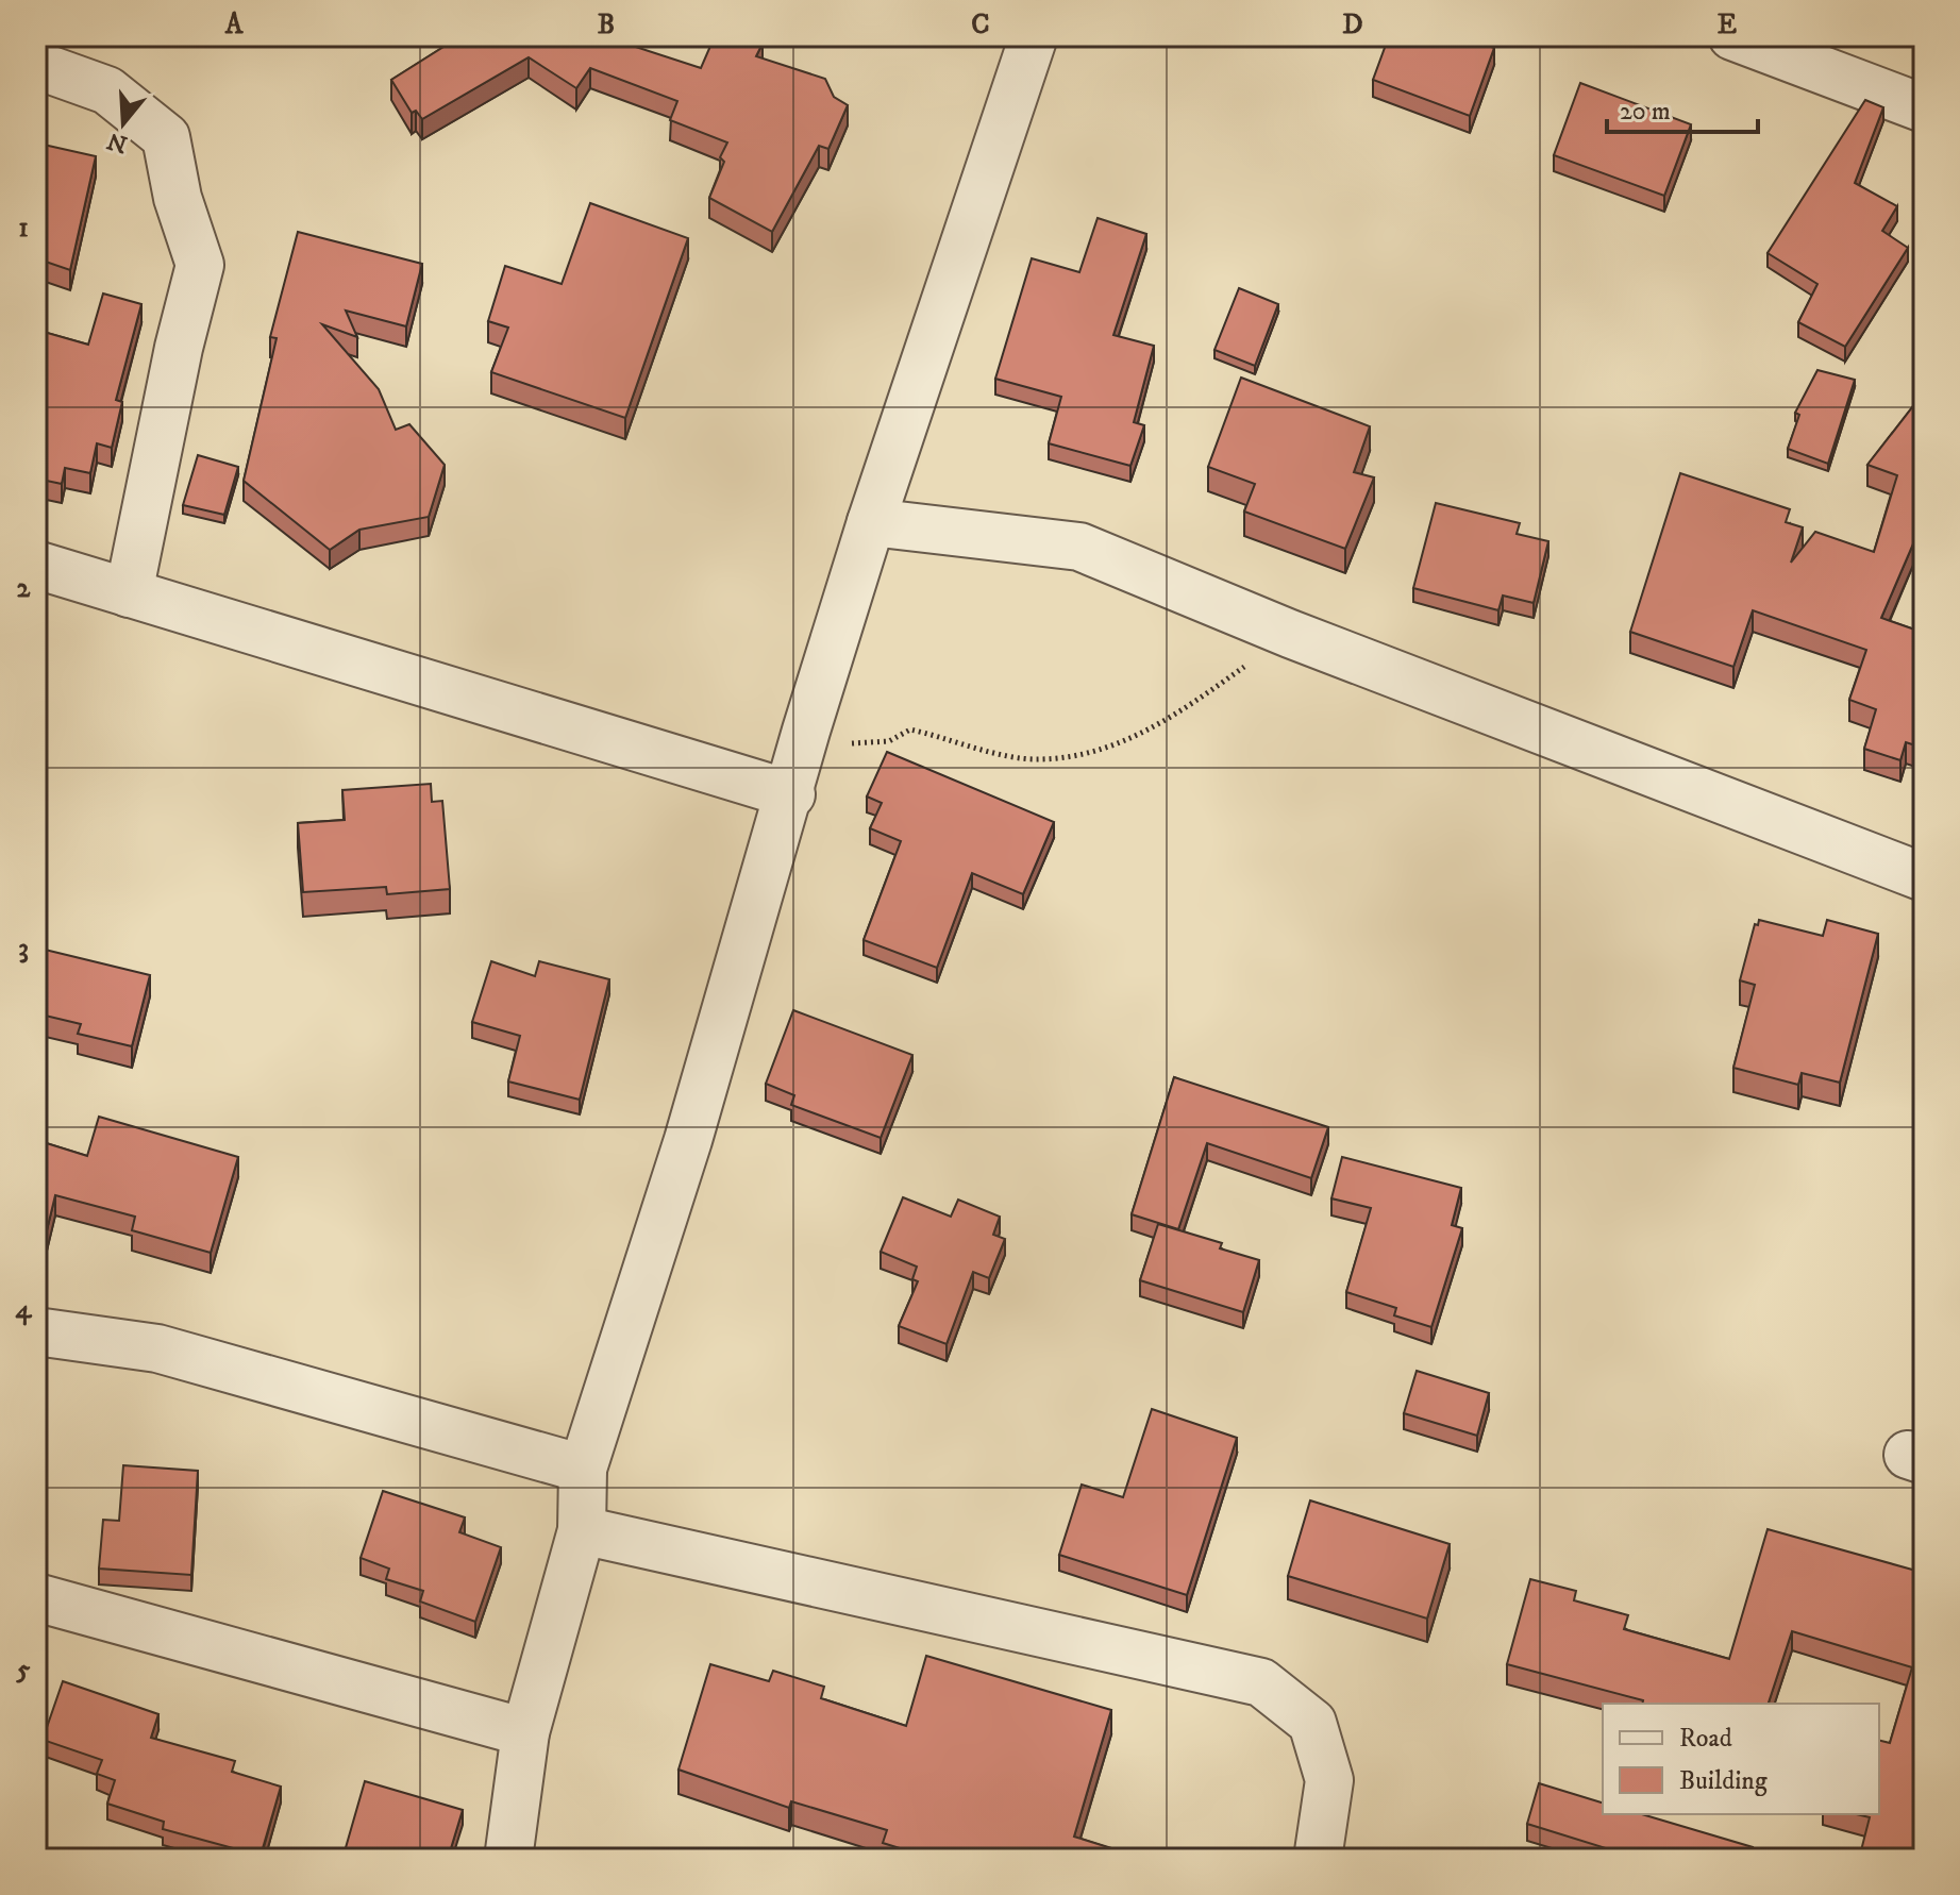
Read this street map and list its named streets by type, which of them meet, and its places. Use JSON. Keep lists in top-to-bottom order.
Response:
{
  "legend": ["Road", "Building"],
  "scale_bar": "20 m",
  "north": "bottom",
  "grid": {
    "columns": [
      "A",
      "B",
      "C",
      "D",
      "E"
    ],
    "rows": [
      "1",
      "2",
      "3",
      "4",
      "5"
    ]
  }
}
